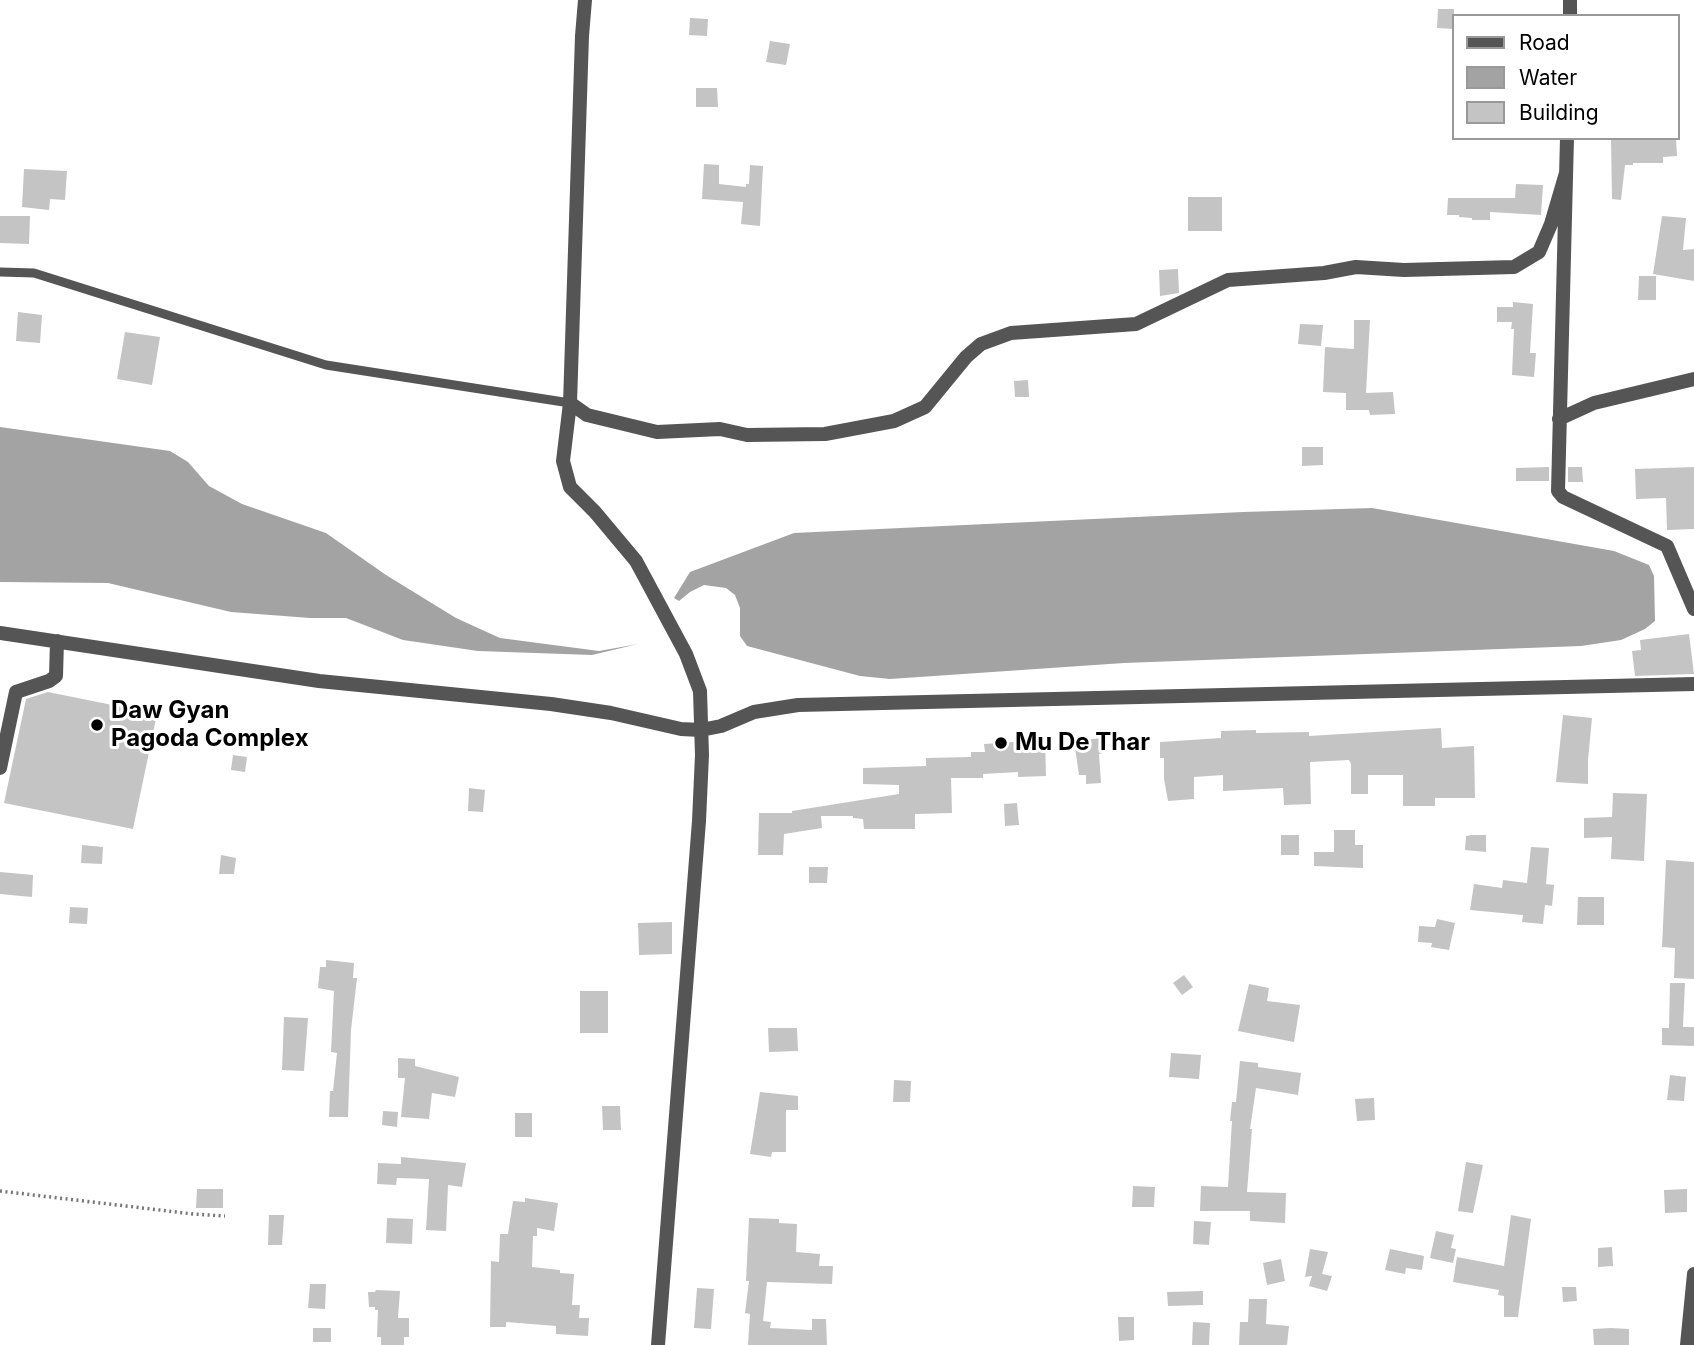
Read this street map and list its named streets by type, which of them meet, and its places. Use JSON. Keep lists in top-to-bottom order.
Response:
{
  "places": ["Daw Gyan Pagoda Complex", "Mu De Thar"],
  "legend": ["Road", "Water", "Building"]
}
